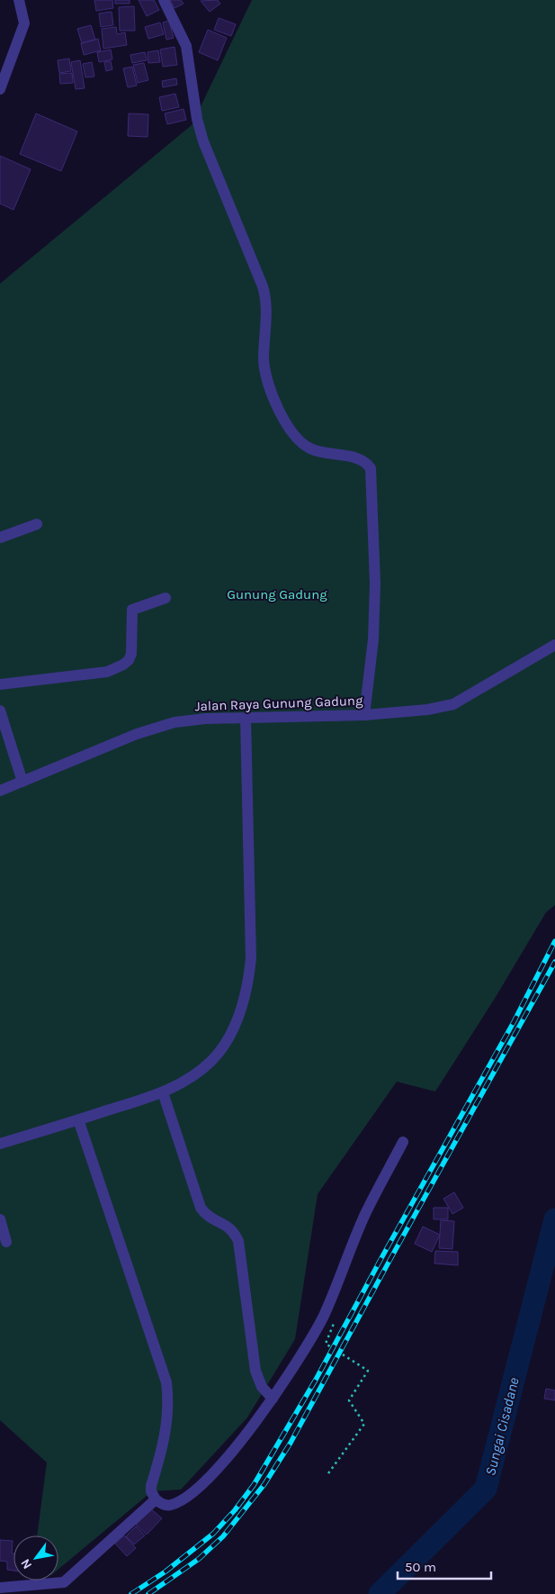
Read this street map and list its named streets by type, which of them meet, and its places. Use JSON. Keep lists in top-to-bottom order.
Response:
{
  "streets": {
    "street": ["Jalan Raya Gunung Gadung"]
  },
  "water": ["Sungai Cisadane"],
  "parks": ["Gunung Gadung"],
  "scale_bar": "50 m",
  "north": "bottom left"
}
